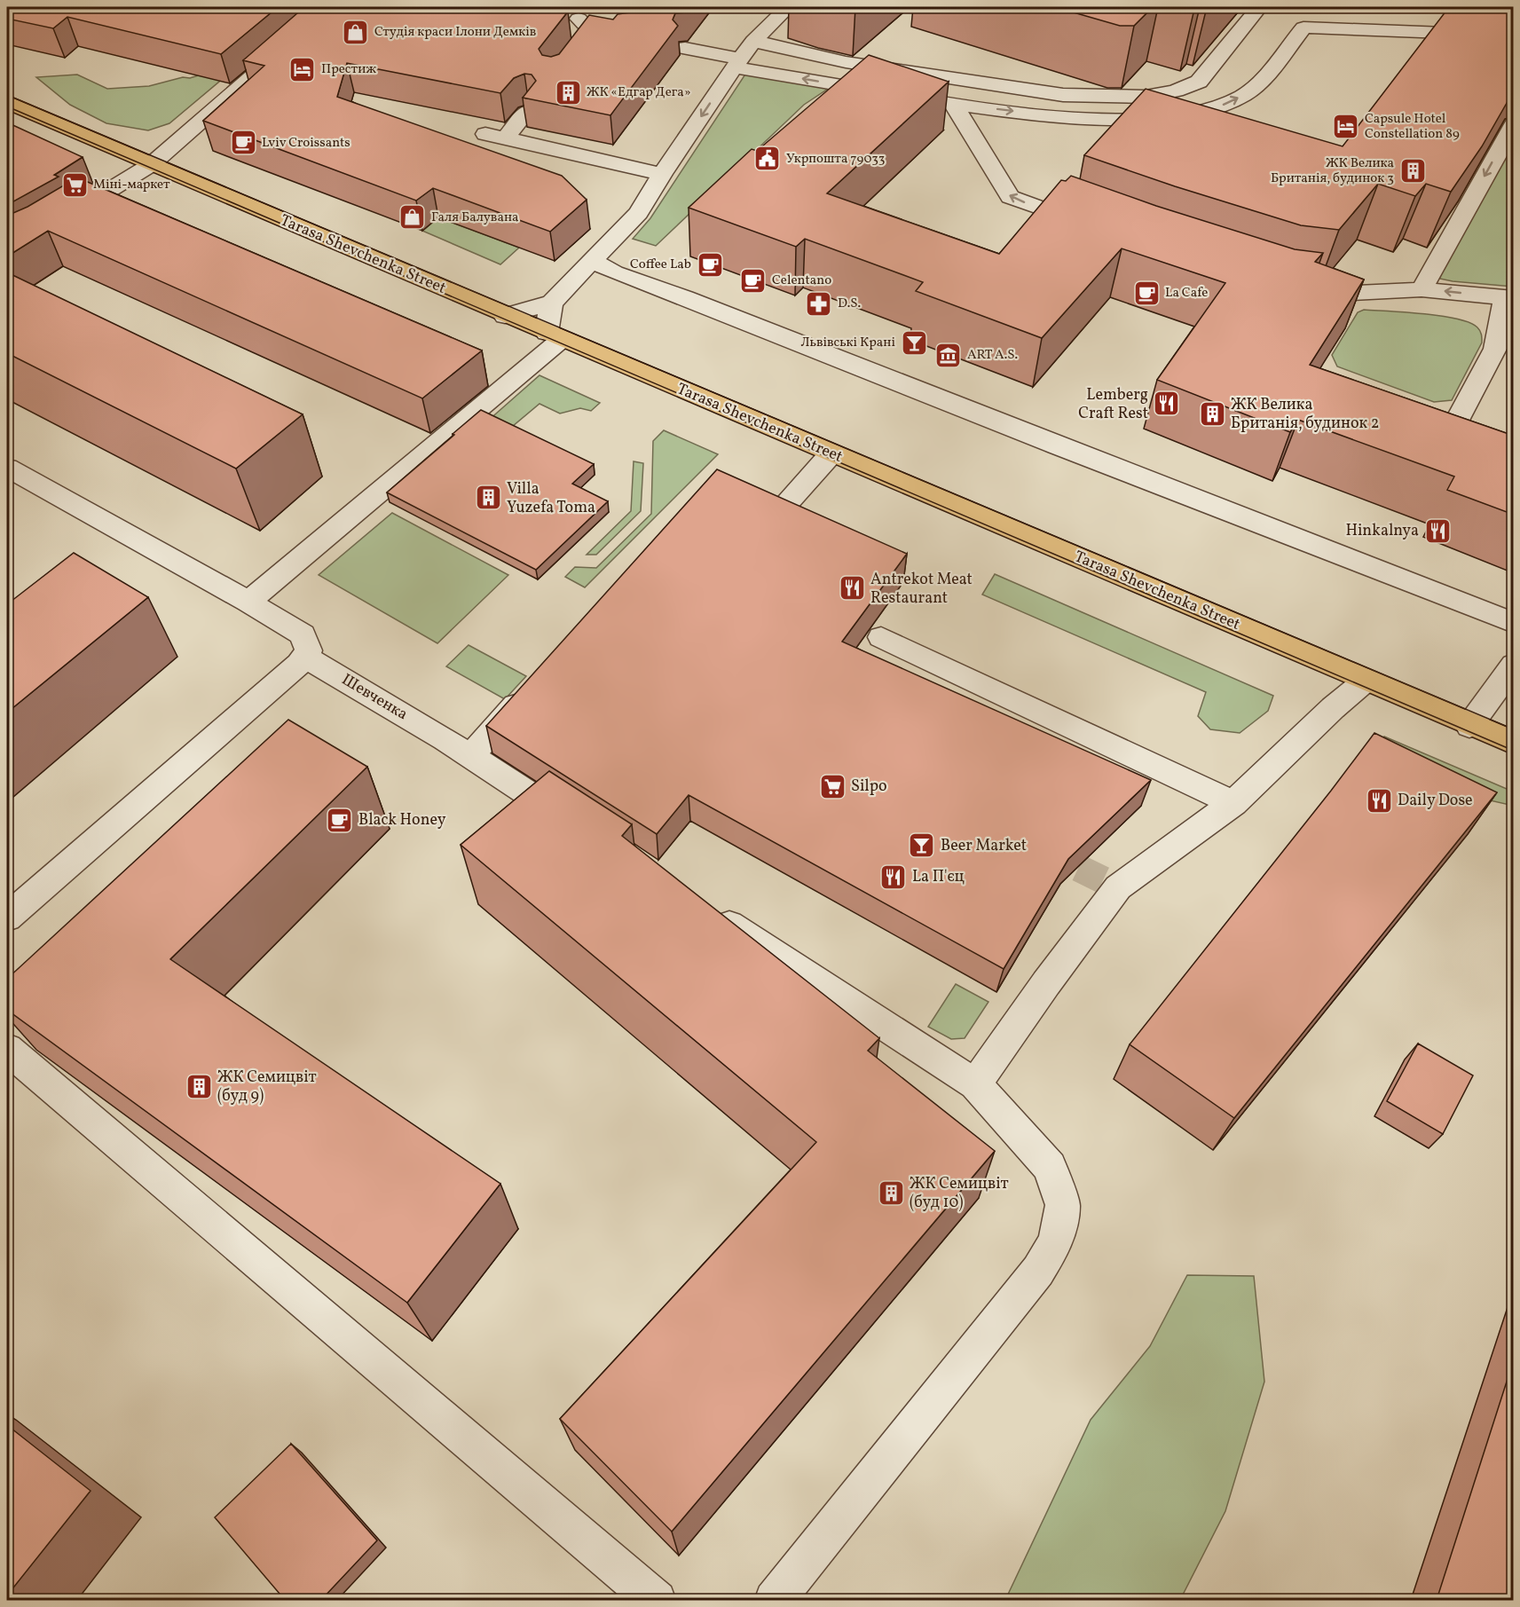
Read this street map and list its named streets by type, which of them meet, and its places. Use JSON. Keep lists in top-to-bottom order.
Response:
{
  "streets": {
    "main road": ["Tarasa Shevchenka Street"],
    "street": ["Шевченка"]
  },
  "places": {
    "shop": ["Студія краси Ілони Демків", "Галя Балувана"],
    "hotel": ["Престиж", "Capsule Hotel Constellation 89"],
    "building": [
      "ЖК «Едгар Дега»",
      "ЖК Велика Британія, будинок 3",
      "ЖК Велика Британія, будинок 2",
      "Villa Yuzefa Toma",
      "ЖК Семицвіт (буд 9)",
      "ЖК Семицвіт (буд 10)"
    ],
    "cafe": [
      "Lviv Croissants",
      "Coffee Lab",
      "Celentano",
      "La Cafe",
      "Black Honey"
    ],
    "public building": ["Укрпошта 79033"],
    "supermarket": ["Міні-маркет", "Silpo"],
    "pharmacy": ["D.S."],
    "bar": ["Львівські Крані", "Beer Market"],
    "museum": ["ART A.S."],
    "restaurant": [
      "Lemberg Craft Rest",
      "Hinkalnya",
      "Antrekot Meat Restaurant",
      "Daily Dose",
      "La П'єц"
    ]
  }
}
